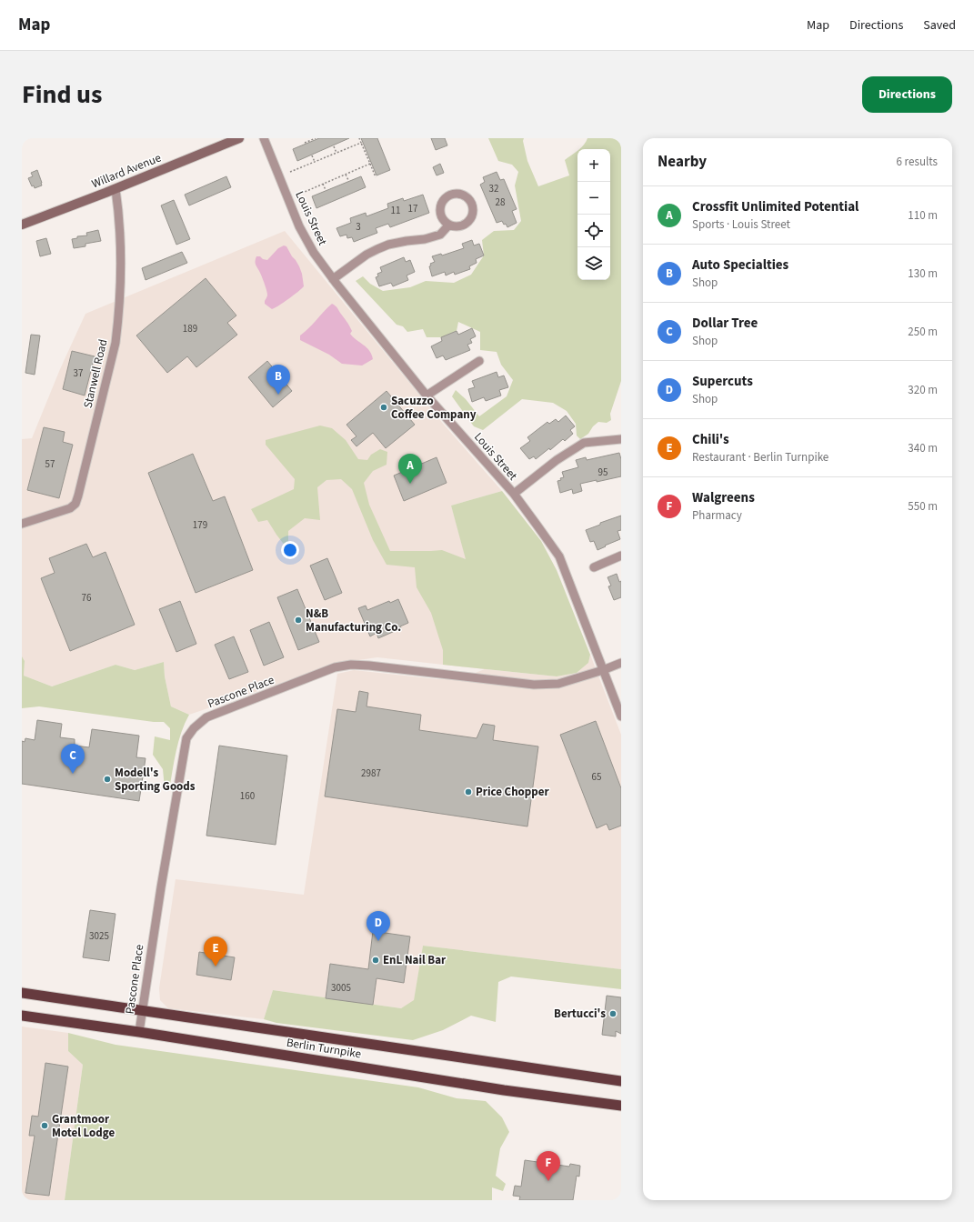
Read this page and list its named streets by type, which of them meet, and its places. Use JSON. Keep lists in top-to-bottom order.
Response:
{
  "streets": {
    "highway": ["Berlin Turnpike"],
    "main road": ["Willard Avenue"],
    "street": ["Louis Street", "Stanwell Road", "Pascone Place"]
  },
  "crossings": [
    ["Willard Avenue", "Stanwell Road"],
    ["Louis Street", "Pascone Place"],
    ["Pascone Place", "Berlin Turnpike"]
  ],
  "places": [
    "Sacuzzo Coffee Company",
    "N&B Manufacturing Co.",
    "Modell's Sporting Goods",
    "Price Chopper",
    "EnL Nail Bar",
    "Bertucci's",
    "Grantmoor Motel Lodge"
  ],
  "house_numbers": [
    "32",
    "28",
    "17",
    "11",
    "3",
    "189",
    "37",
    "57",
    "95",
    "179",
    "76",
    "2987",
    "65",
    "160",
    "3025",
    "3005"
  ],
  "page": {
    "header": "Map",
    "nav": ["Map", "Directions", "Saved"],
    "title": "Find us",
    "buttons": "Directions",
    "heading": ["Nearby", "6 results"],
    "map_buttons": ["+", "−"],
    "list": [
      {
        "mark": "A",
        "name": "Crossfit Unlimited Potential",
        "note": "Sports · Louis Street",
        "value": "110 m"
      },
      {
        "mark": "B",
        "name": "Auto Specialties",
        "note": "Shop",
        "value": "130 m"
      },
      {
        "mark": "C",
        "name": "Dollar Tree",
        "note": "Shop",
        "value": "250 m"
      },
      {
        "mark": "D",
        "name": "Supercuts",
        "note": "Shop",
        "value": "320 m"
      },
      {
        "mark": "E",
        "name": "Chili's",
        "note": "Restaurant · Berlin Turnpike",
        "value": "340 m"
      },
      {
        "mark": "F",
        "name": "Walgreens",
        "note": "Pharmacy",
        "value": "550 m"
      }
    ],
    "pins": [
      "B",
      "A",
      "C",
      "D",
      "E",
      "F"
    ]
  }
}
